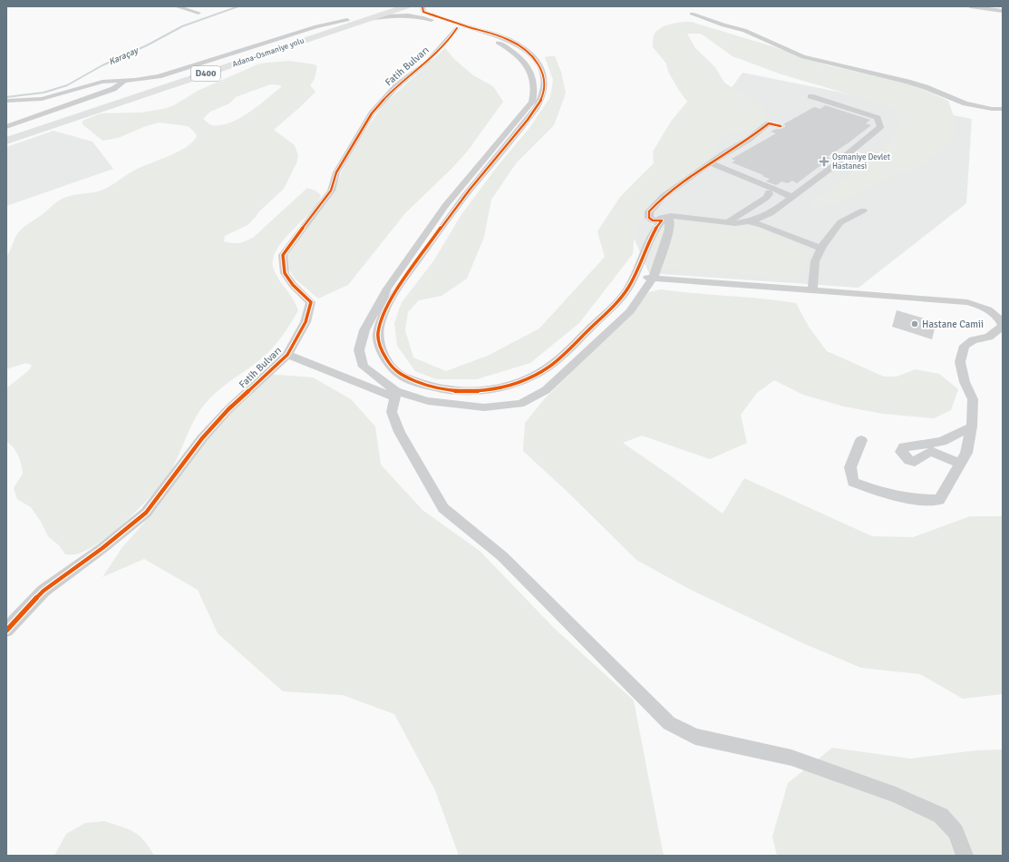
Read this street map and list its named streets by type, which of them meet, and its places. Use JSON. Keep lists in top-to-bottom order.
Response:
{
  "streets": {
    "highway": ["Adana-Osmaniye yolu", "D400"],
    "street": ["Fatih Bulvarı"]
  },
  "water": ["Karaçay"],
  "places": {
    "health": ["Osmaniye Devlet Hastanesi"],
    "other": ["Hastane Camii"]
  }
}
